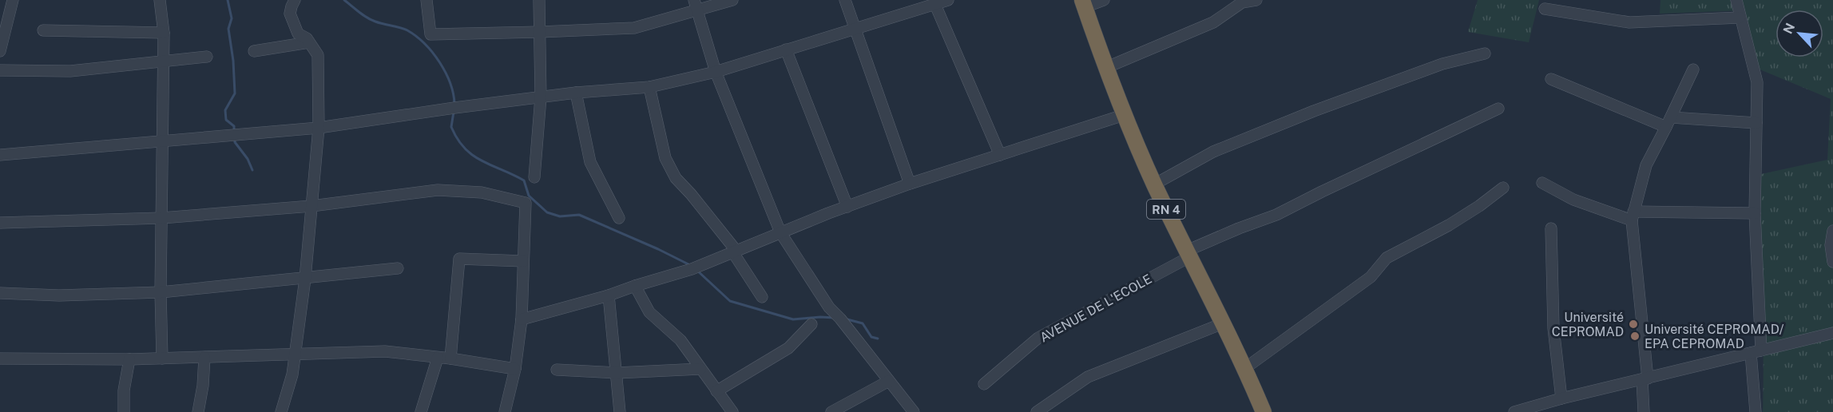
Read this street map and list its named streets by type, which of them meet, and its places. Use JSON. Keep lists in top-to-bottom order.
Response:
{
  "streets": {
    "highway": ["RN 4"],
    "street": ["AVENUE DE L'ECOLE"]
  },
  "crossings": [
    ["RN 4", "AVENUE DE L'ECOLE"]
  ],
  "places": ["Université CEPROMAD", "Université CEPROMAD/ EPA CEPROMAD"],
  "north": "top left"
}
